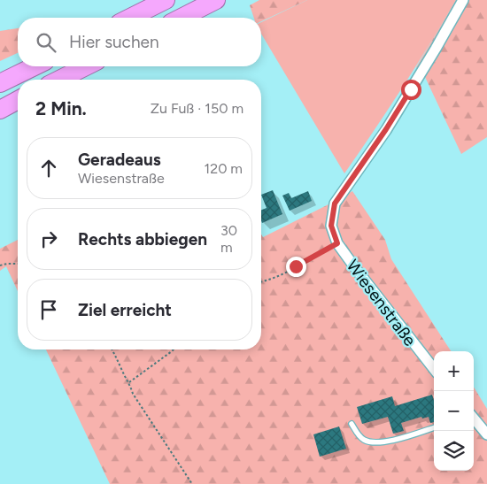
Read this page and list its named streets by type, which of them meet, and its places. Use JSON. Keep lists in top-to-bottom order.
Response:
{
  "streets": {
    "street": ["Wiesenstraße"]
  },
  "page": {
    "search": "Hier suchen",
    "heading": ["2 Min.", "Zu Fuß · 150 m"],
    "list": [
      ["Geradeaus", "Wiesenstraße", "120 m"],
      ["Rechts abbiegen", "30 m"],
      "Ziel erreicht"
    ],
    "map_buttons": ["+", "−"]
  }
}
